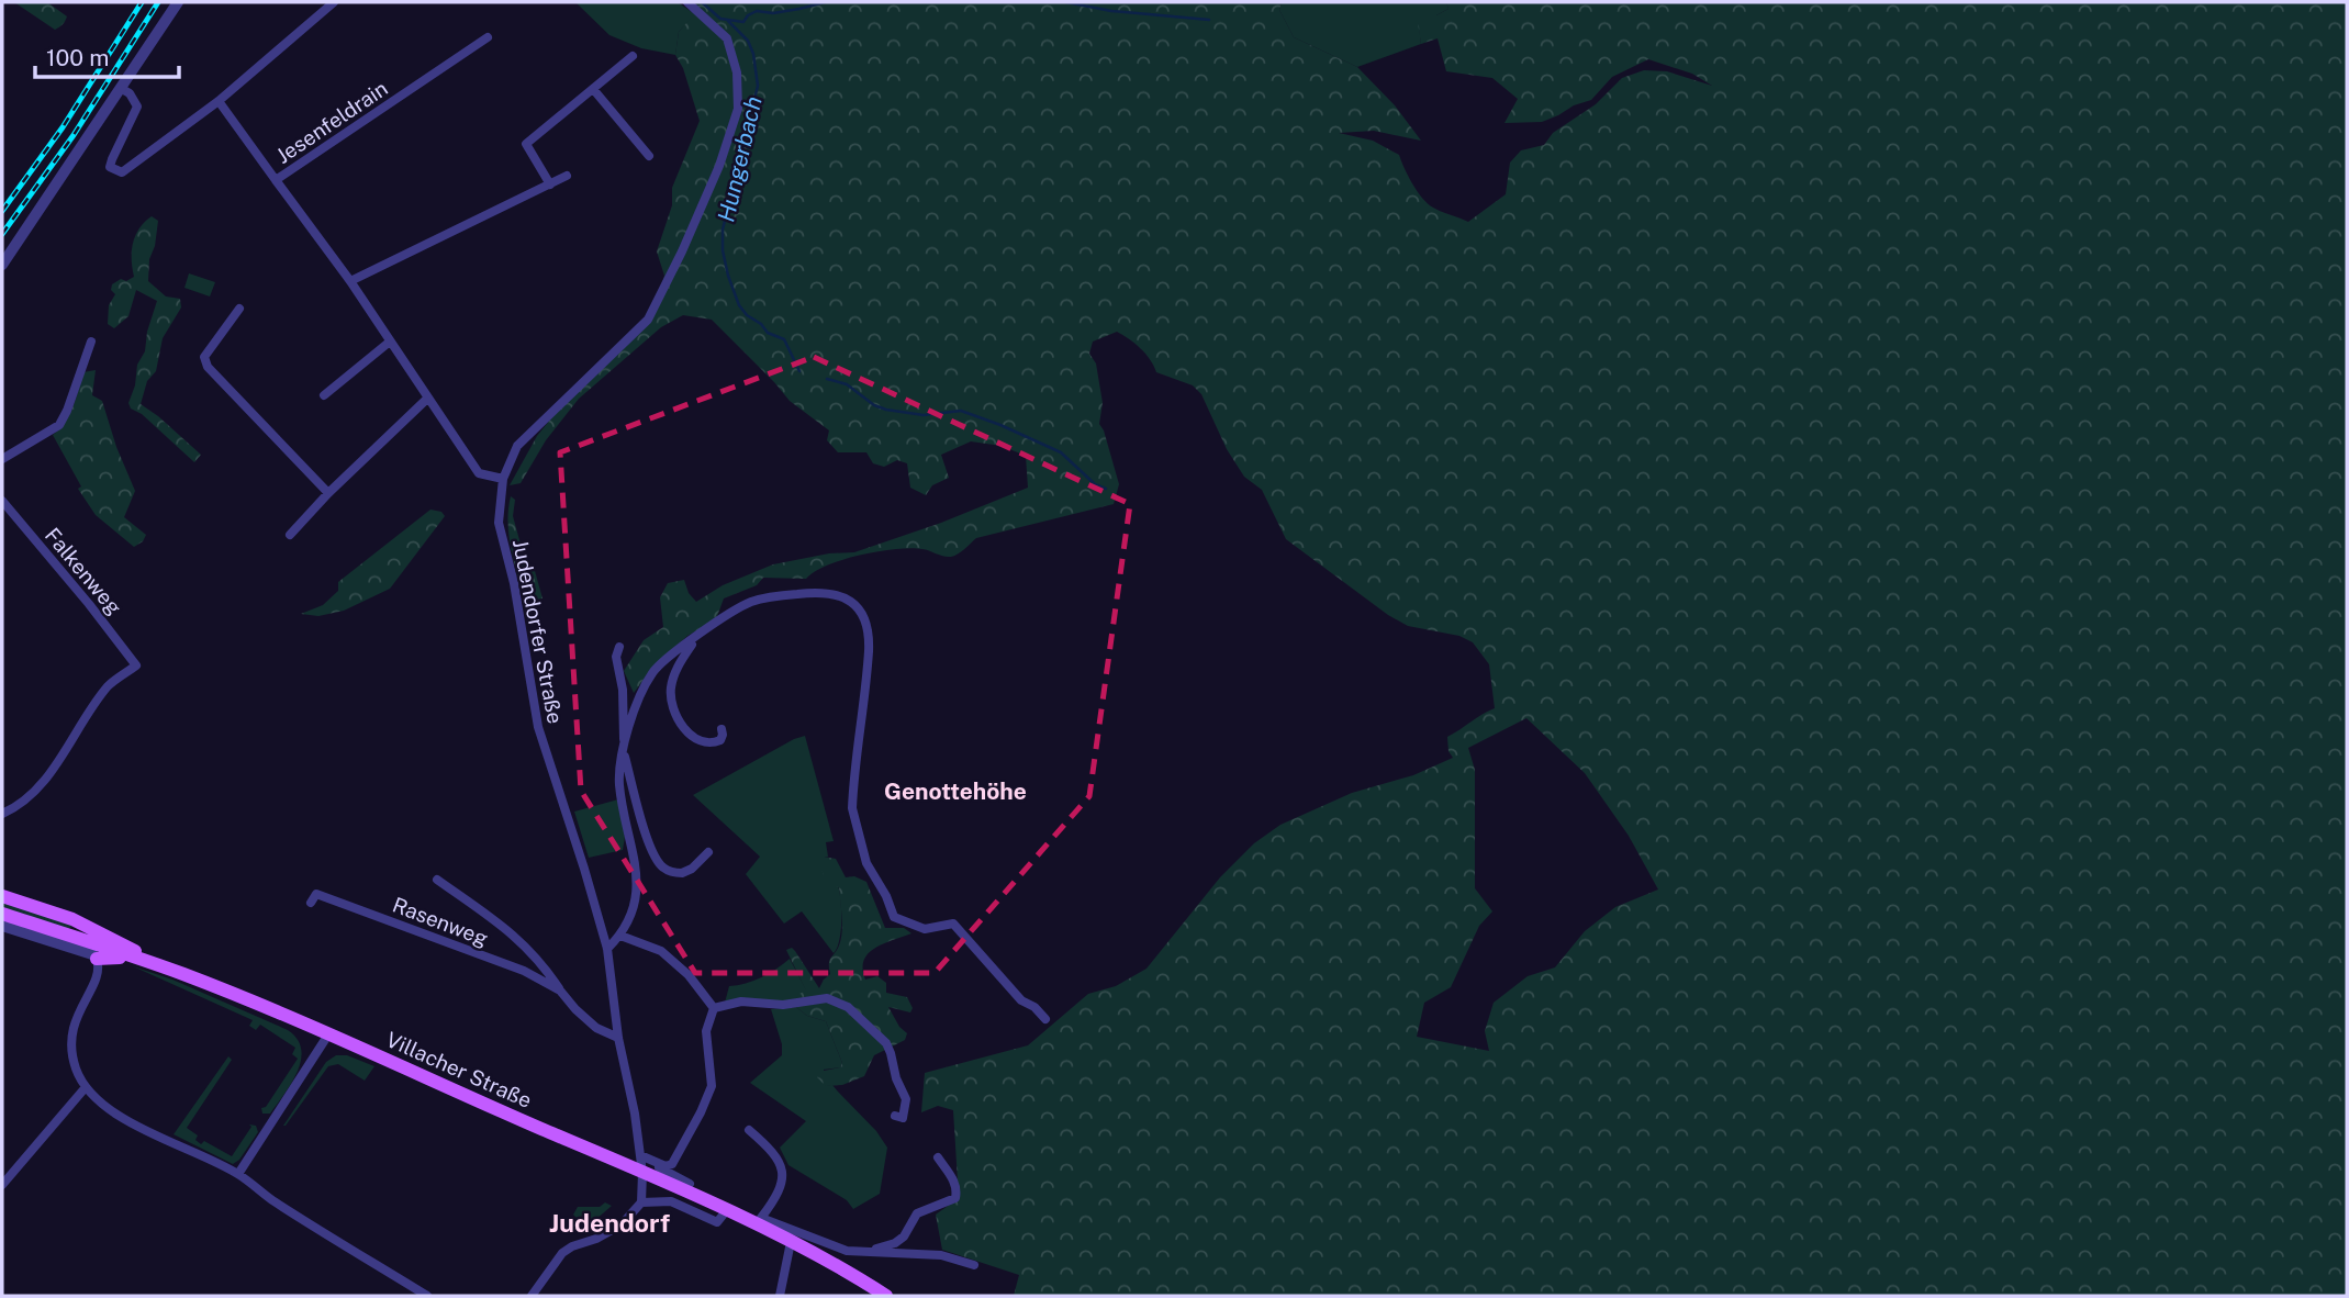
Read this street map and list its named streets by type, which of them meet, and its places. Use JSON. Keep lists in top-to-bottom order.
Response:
{
  "streets": {
    "main road": ["Villacher Straße"],
    "street": [
      "Jesenfeldrain",
      "Falkenweg",
      "Judendorfer Straße",
      "Rasenweg"
    ]
  },
  "crossings": [
    ["Judendorfer Straße", "Rasenweg"],
    ["Judendorfer Straße", "Villacher Straße"]
  ],
  "districts": ["Genottehöhe", "Judendorf"],
  "water": ["Hungerbach"],
  "scale_bar": "100 m"
}
